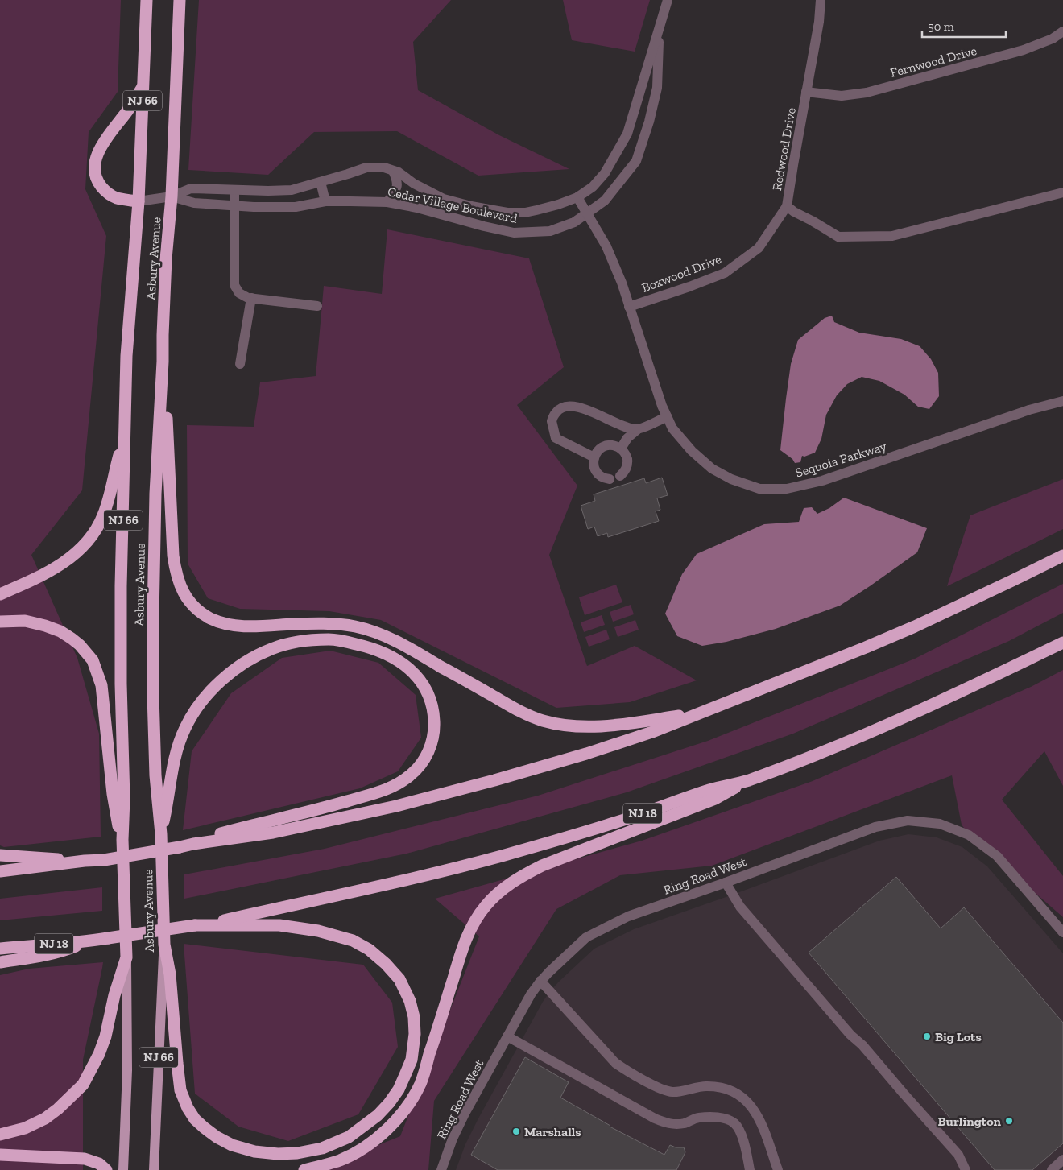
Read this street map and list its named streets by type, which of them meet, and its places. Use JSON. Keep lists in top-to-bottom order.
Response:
{
  "streets": {
    "highway": ["NJ 66", "Asbury Avenue", "NJ 18"],
    "street": [
      "Fernwood Drive",
      "Redwood Drive",
      "Cedar Village Boulevard",
      "Boxwood Drive",
      "Sequoia Parkway",
      "Ring Road West"
    ]
  },
  "crossings": [
    ["Fernwood Drive", "Redwood Drive"],
    ["Redwood Drive", "Boxwood Drive"],
    ["Cedar Village Boulevard", "Asbury Avenue"],
    ["Cedar Village Boulevard", "Sequoia Parkway"],
    ["Boxwood Drive", "Sequoia Parkway"]
  ],
  "places": ["Big Lots", "Burlington", "Marshalls"],
  "scale_bar": "50 m"
}
